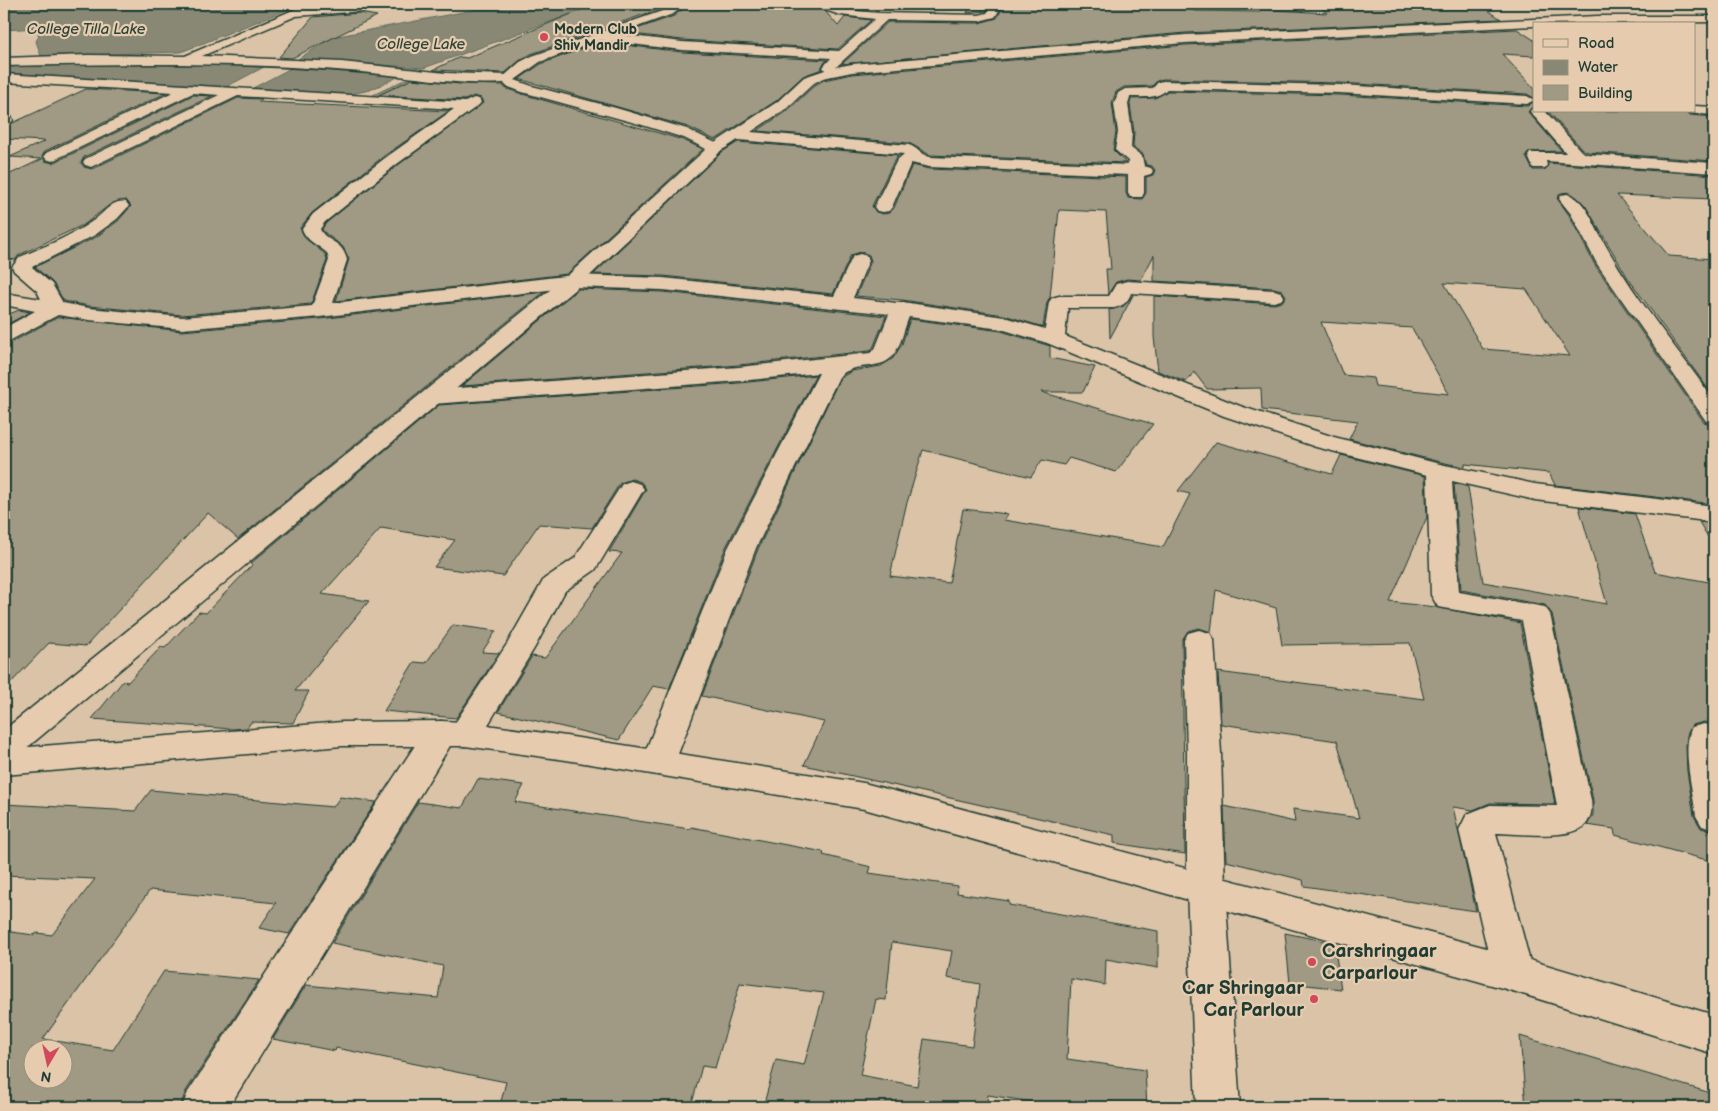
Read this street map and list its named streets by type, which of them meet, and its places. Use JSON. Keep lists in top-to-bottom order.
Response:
{
  "water": ["College Tilla Lake", "College Lake"],
  "places": ["Modern Club Shiv Mandir", "Carshringaar Carparlour", "Car Shringaar Car Parlour"],
  "legend": ["Road", "Water", "Building"],
  "north": "bottom"
}
